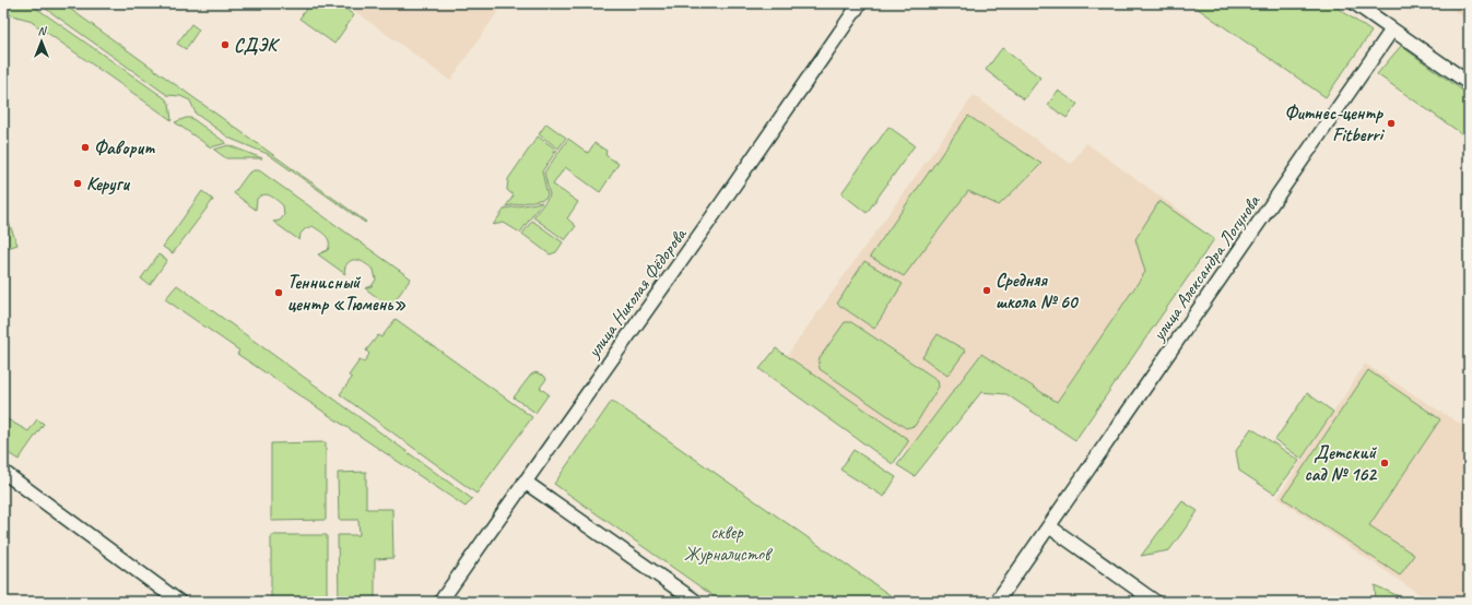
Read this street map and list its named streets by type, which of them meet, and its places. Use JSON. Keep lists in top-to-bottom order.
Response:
{
  "streets": {
    "street": ["улица Александра Логунова", "улица Николая Фёдорова"]
  },
  "parks": ["сквер Журналистов"],
  "places": [
    "СДЭК",
    "Фитнес-центр Fitberri",
    "Фаворит",
    "Керуги",
    "Средняя школа № 60",
    "Теннисный центр «Тюмень»",
    "Детский сад № 162"
  ],
  "north": "top"
}
